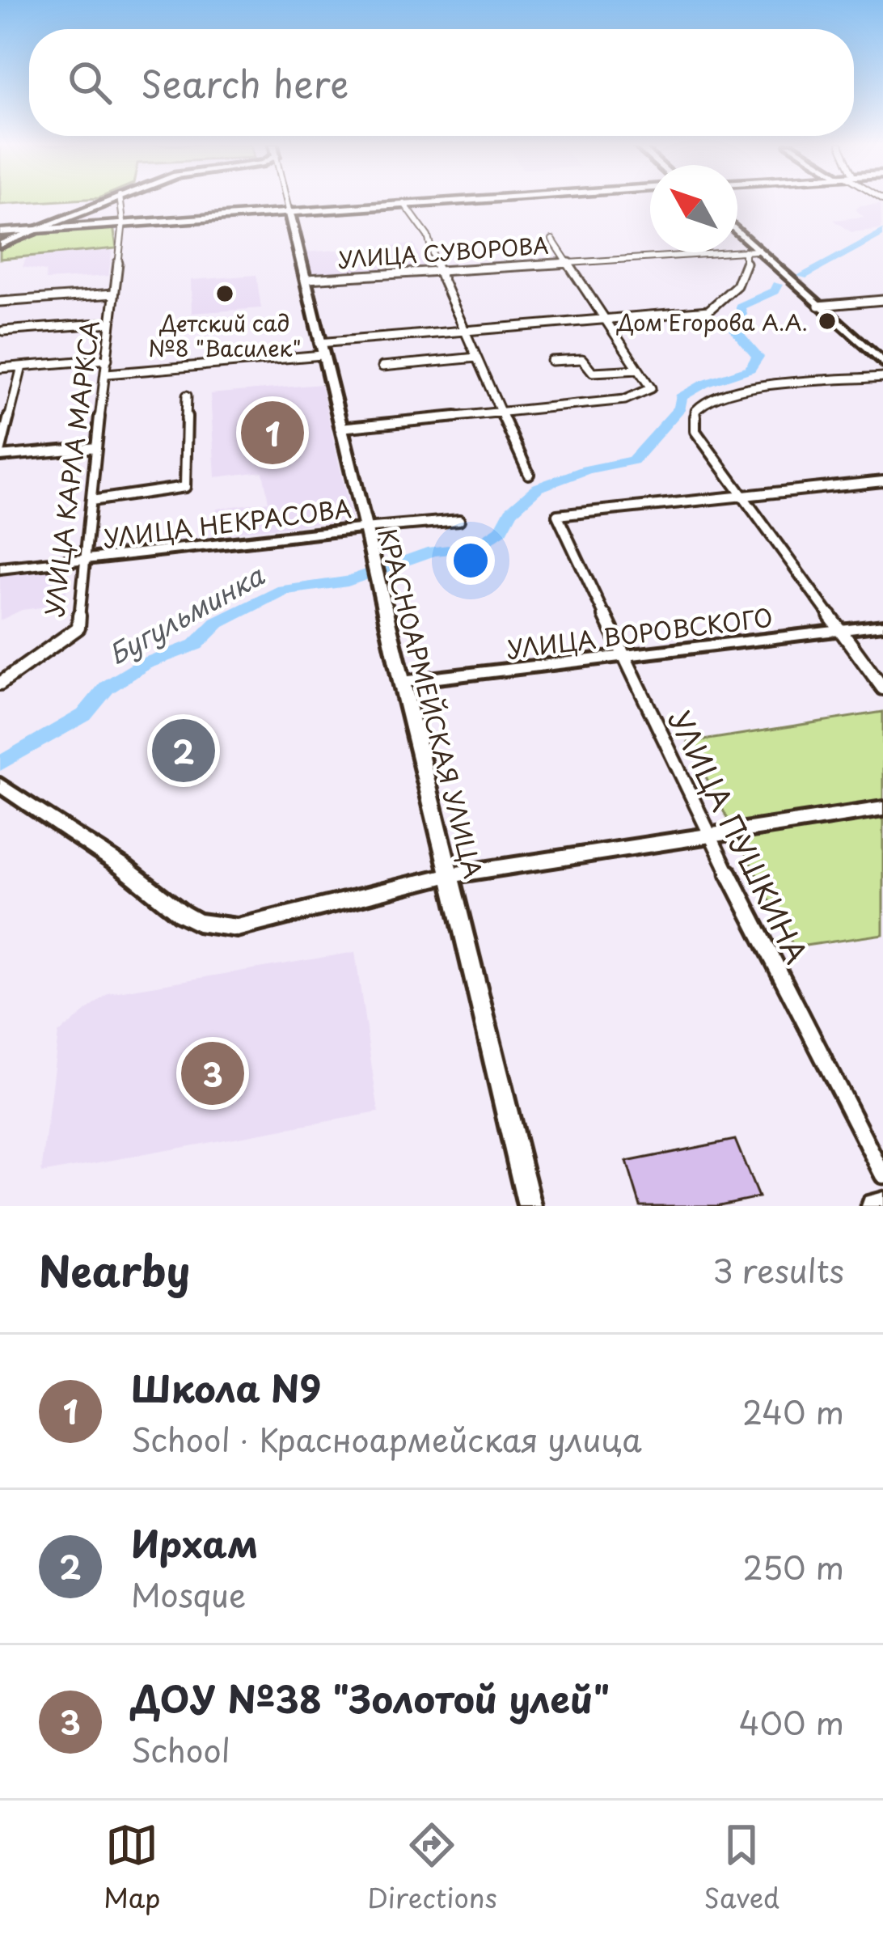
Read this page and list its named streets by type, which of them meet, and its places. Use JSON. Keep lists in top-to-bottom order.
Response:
{
  "streets": {
    "street": [
      "УЛИЦА СУВОРОВА",
      "УЛИЦА КАРЛА МАРКСА",
      "УЛИЦА НЕКРАСОВА",
      "УЛИЦА ВОРОВСКОГО",
      "КРАСНОАРМЕЙСКАЯ УЛИЦА",
      "УЛИЦА ПУШКИНА"
    ]
  },
  "crossings": [
    ["УЛИЦА СУВОРОВА", "КРАСНОАРМЕЙСКАЯ УЛИЦА"],
    ["УЛИЦА КАРЛА МАРКСА", "УЛИЦА НЕКРАСОВА"],
    ["УЛИЦА НЕКРАСОВА", "КРАСНОАРМЕЙСКАЯ УЛИЦА"],
    ["УЛИЦА ВОРОВСКОГО", "КРАСНОАРМЕЙСКАЯ УЛИЦА"],
    ["УЛИЦА ВОРОВСКОГО", "УЛИЦА ПУШКИНА"]
  ],
  "water": ["Бугульминка"],
  "places": ["Детский сад №8 \"Василек\"", "Дом Егорова А.А."],
  "north": "top left",
  "page": {
    "search": "Search here",
    "pins": ["1", "2", "3"],
    "heading": ["Nearby", "3 results"],
    "list": [
      {
        "mark": "1",
        "name": "Школа N9",
        "note": "School · Красноармейская улица",
        "value": "240 m"
      },
      {
        "mark": "2",
        "name": "Ирхам",
        "note": "Mosque",
        "value": "250 m"
      },
      {
        "mark": "3",
        "name": "ДОУ №38 \"Золотой улей\"",
        "note": "School",
        "value": "400 m"
      }
    ],
    "nav": ["Map", "Directions", "Saved"]
  }
}
